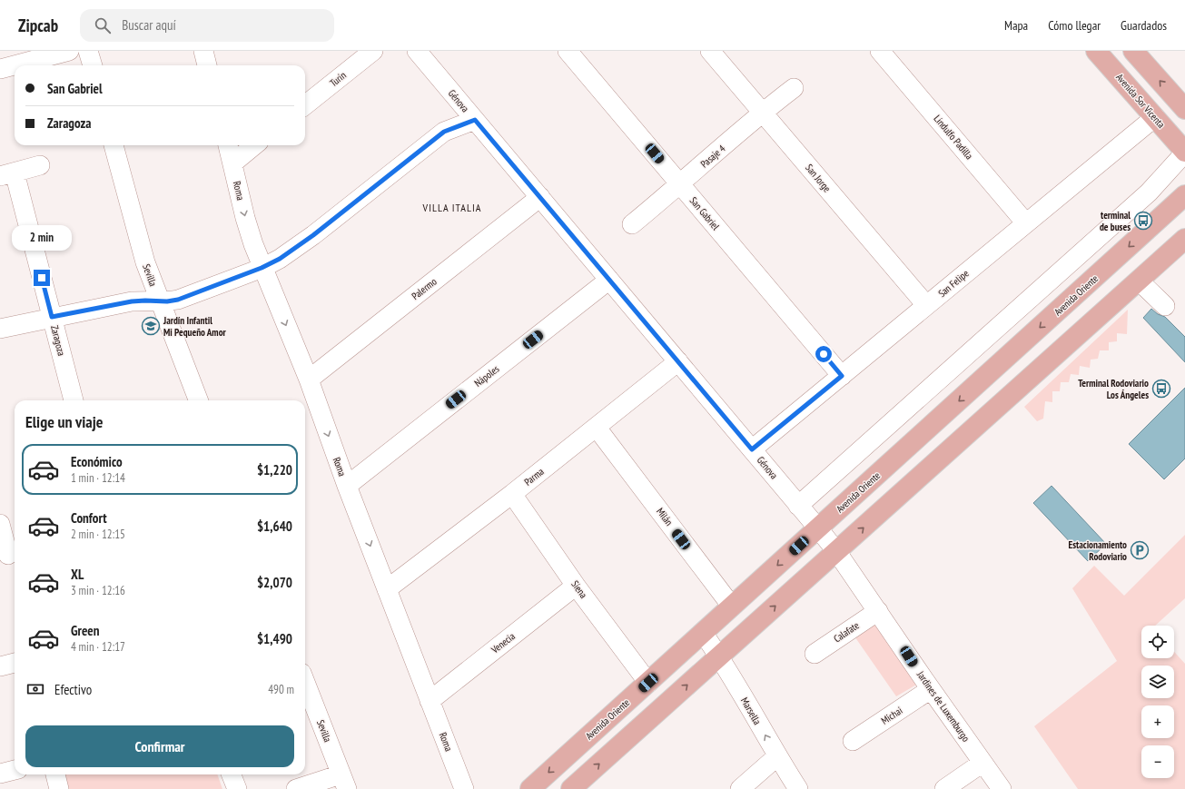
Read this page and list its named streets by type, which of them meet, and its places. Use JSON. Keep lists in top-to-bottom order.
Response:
{
  "streets": {
    "main road": ["Avenida Sor Vicenta", "Avenida Oriente"],
    "street": [
      "Turín",
      "Génova",
      "Lindulfo Padilla",
      "Pasaje 4",
      "San Jorge",
      "Roma",
      "San Gabriel",
      "Sevilla",
      "San Felipe",
      "Palermo",
      "Zaragoza",
      "Nápoles",
      "Parma",
      "Milán",
      "Siena",
      "Calafate",
      "Venecia",
      "Jardines de Luxemburgo",
      "Marsella",
      "Michai"
    ]
  },
  "crossings": [
    ["Génova", "San Felipe"],
    ["Génova", "Palermo"],
    ["Génova", "Avenida Oriente"],
    ["Génova", "Nápoles"],
    ["Génova", "Parma"],
    ["Génova", "Jardines de Luxemburgo"],
    ["Avenida Sor Vicenta", "San Felipe"],
    ["Lindulfo Padilla", "San Felipe"],
    ["Pasaje 4", "San Jorge"],
    ["Pasaje 4", "San Gabriel"],
    ["San Jorge", "San Felipe"],
    ["Roma", "Palermo"],
    ["Roma", "Nápoles"],
    ["Roma", "Parma"],
    ["Roma", "Venecia"],
    ["San Gabriel", "San Felipe"],
    ["Avenida Oriente", "Milán"],
    ["Avenida Oriente", "Siena"],
    ["Avenida Oriente", "Marsella"],
    ["Parma", "Milán"],
    ["Parma", "Siena"],
    ["Siena", "Venecia"],
    ["Calafate", "Jardines de Luxemburgo"],
    ["Jardines de Luxemburgo", "Michai"]
  ],
  "one_way": ["Roma", "Marsella"],
  "districts": ["VILLA ITALIA"],
  "places": {
    "bus stop": ["terminal de buses", "Terminal Rodoviario Los Ángeles"],
    "school or university": ["Jardín Infantil Mi Pequeño Amor"],
    "parking": ["Estacionamiento Rodoviario"]
  },
  "page": {
    "header": "Zipcab",
    "search": "Buscar aquí",
    "nav": ["Mapa", "Cómo llegar", "Guardados"],
    "banner": ["San Gabriel", "Zaragoza"],
    "bubble": "2 min",
    "heading": "Elige un viaje",
    "list": [
      {
        "name": "Económico",
        "note": "1 min · 12:14",
        "value": "$1,220"
      },
      {
        "name": "Confort",
        "note": "2 min · 12:15",
        "value": "$1,640"
      },
      {
        "name": "XL",
        "note": "3 min · 12:16",
        "value": "$2,070"
      },
      {
        "name": "Green",
        "note": "4 min · 12:17",
        "value": "$1,490"
      }
    ],
    "map_buttons": ["+", "−"],
    "pay": ["Efectivo", "490 m"],
    "buttons": "Confirmar"
  }
}
